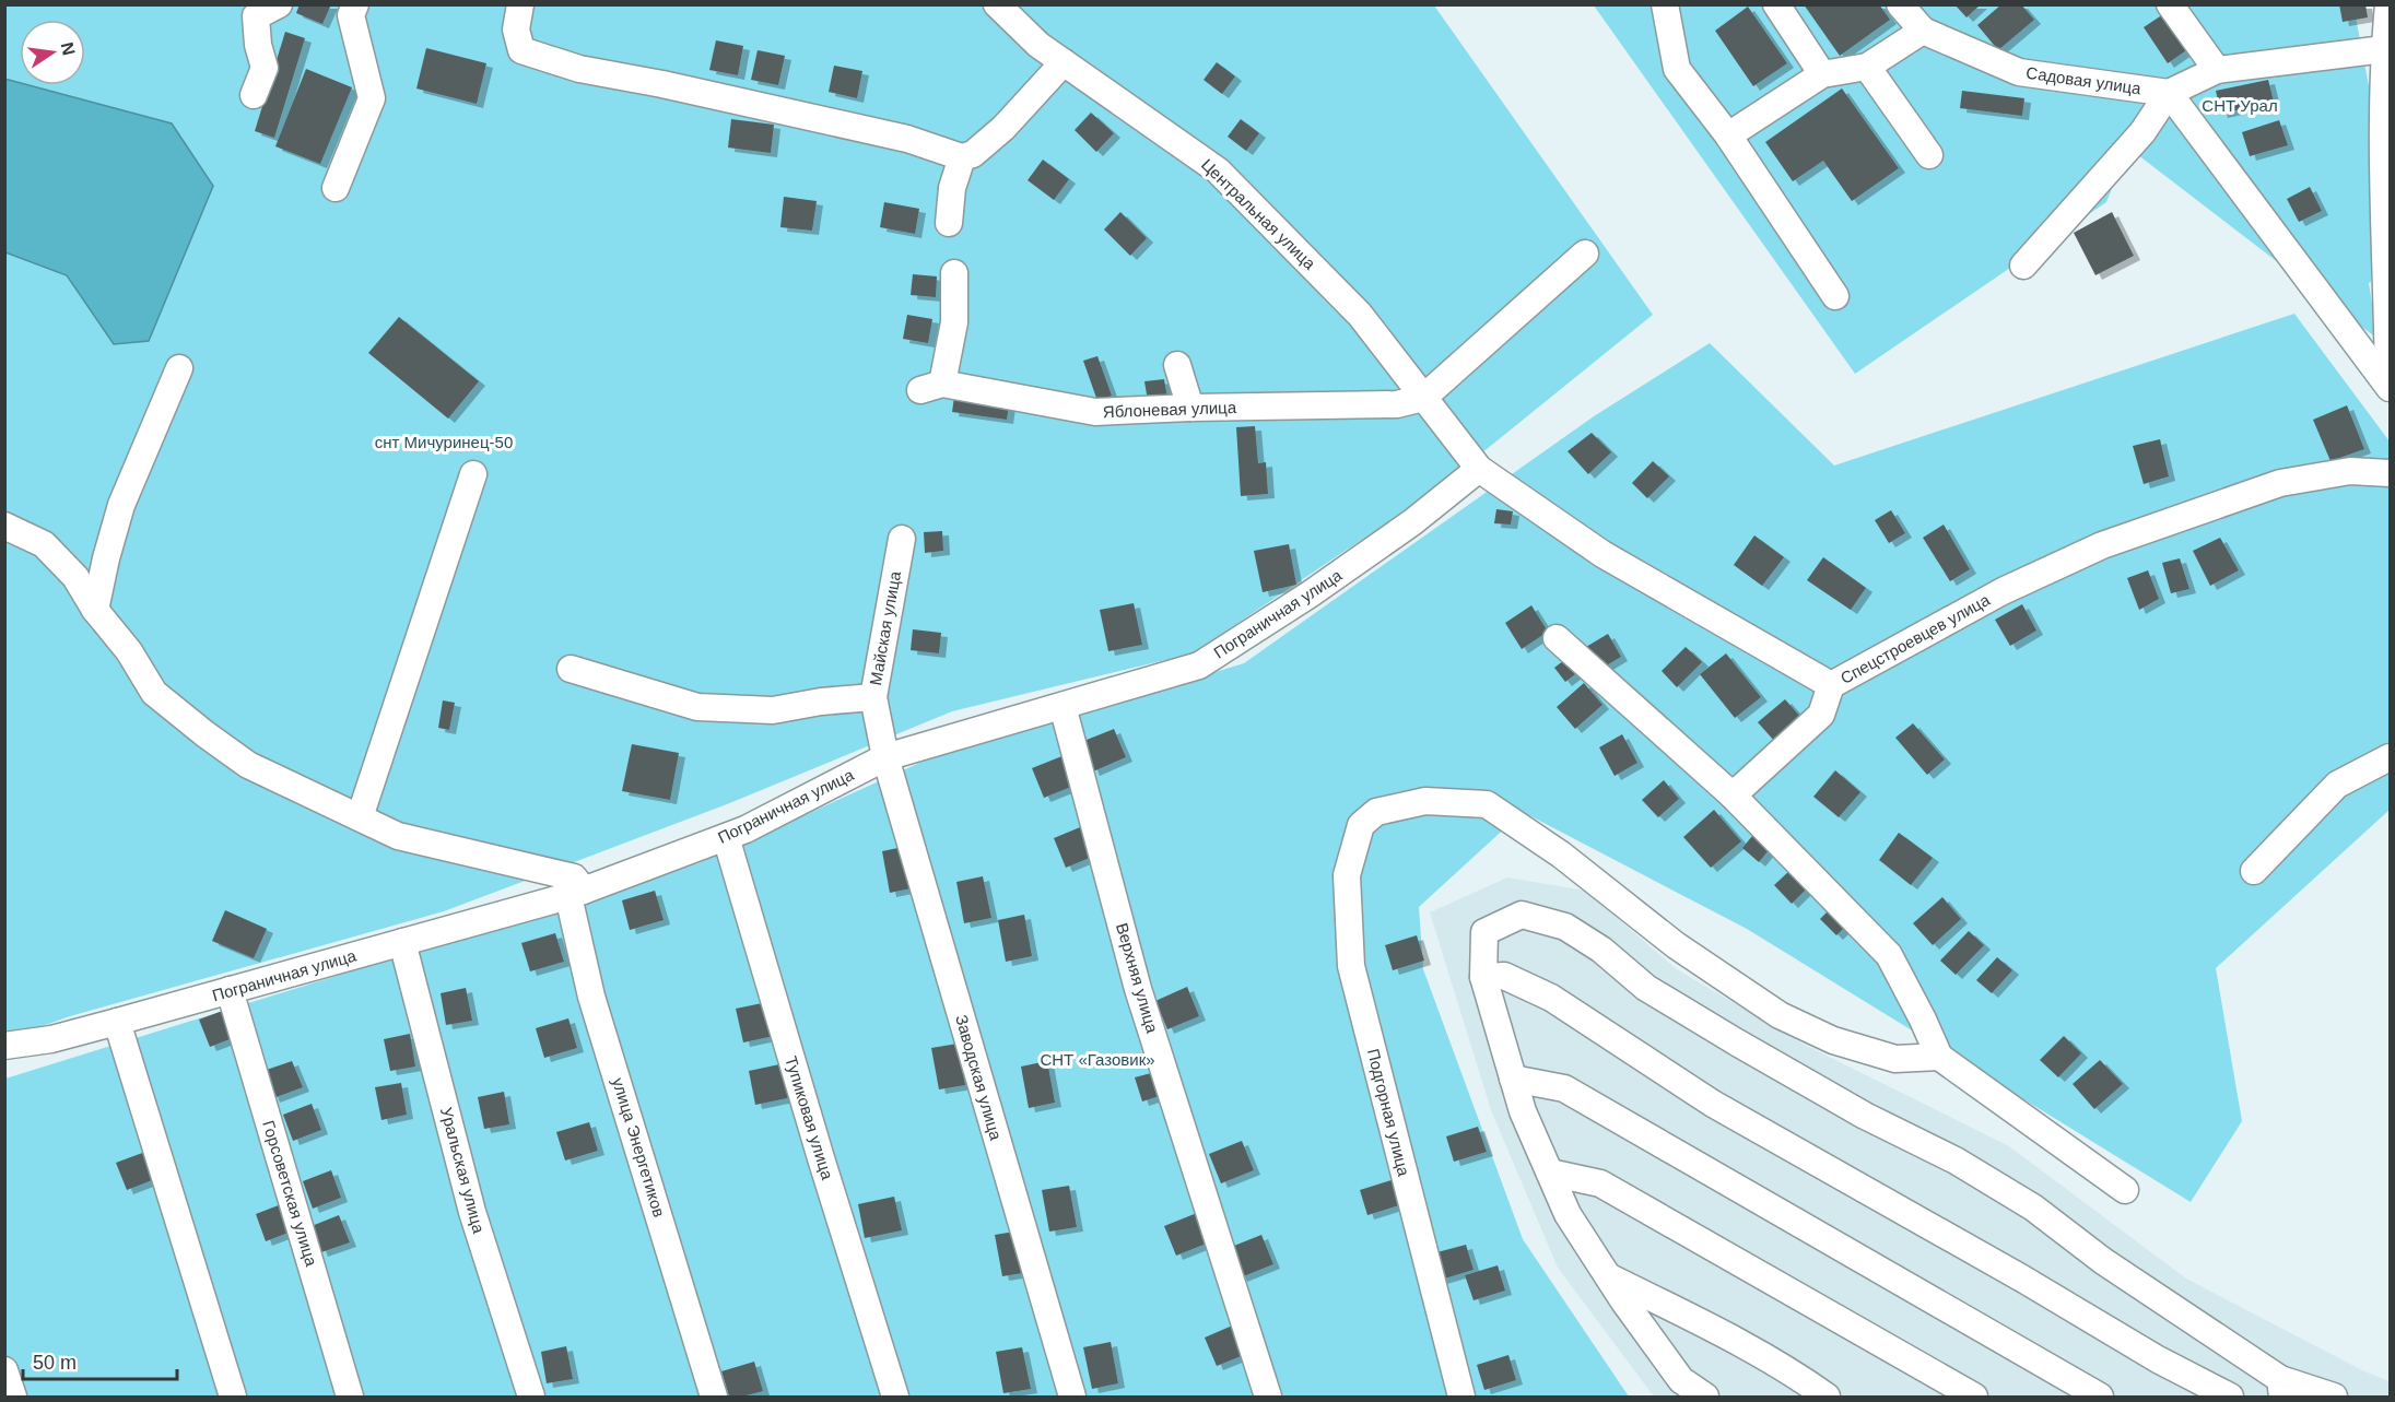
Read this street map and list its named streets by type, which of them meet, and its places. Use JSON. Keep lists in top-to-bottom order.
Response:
{
  "streets": {
    "street": [
      "Садовая улица",
      "Центральная улица",
      "Яблоневая улица",
      "Пограничная улица",
      "Майская улица",
      "Спецстроевцев улица",
      "Верхняя улица",
      "Заводская улица",
      "Подгорная улица",
      "Тупиковая улица",
      "улица Энергетиков",
      "Уральская улица",
      "Горсоветская улица"
    ]
  },
  "crossings": [
    ["Центральная улица", "Яблоневая улица"],
    ["Центральная улица", "Пограничная улица"],
    ["Центральная улица", "Спецстроевцев улица"],
    ["Пограничная улица", "Майская улица"],
    ["Пограничная улица", "Спецстроевцев улица"],
    ["Пограничная улица", "Верхняя улица"],
    ["Пограничная улица", "Заводская улица"],
    ["Пограничная улица", "Тупиковая улица"],
    ["Пограничная улица", "улица Энергетиков"],
    ["Пограничная улица", "Уральская улица"],
    ["Пограничная улица", "Горсоветская улица"],
    ["Майская улица", "Заводская улица"]
  ],
  "parks": ["СНТ Урал", "снт Мичуринец-50", "СНТ «Газовик»"],
  "scale_bar": "50 m",
  "north": "right"
}
